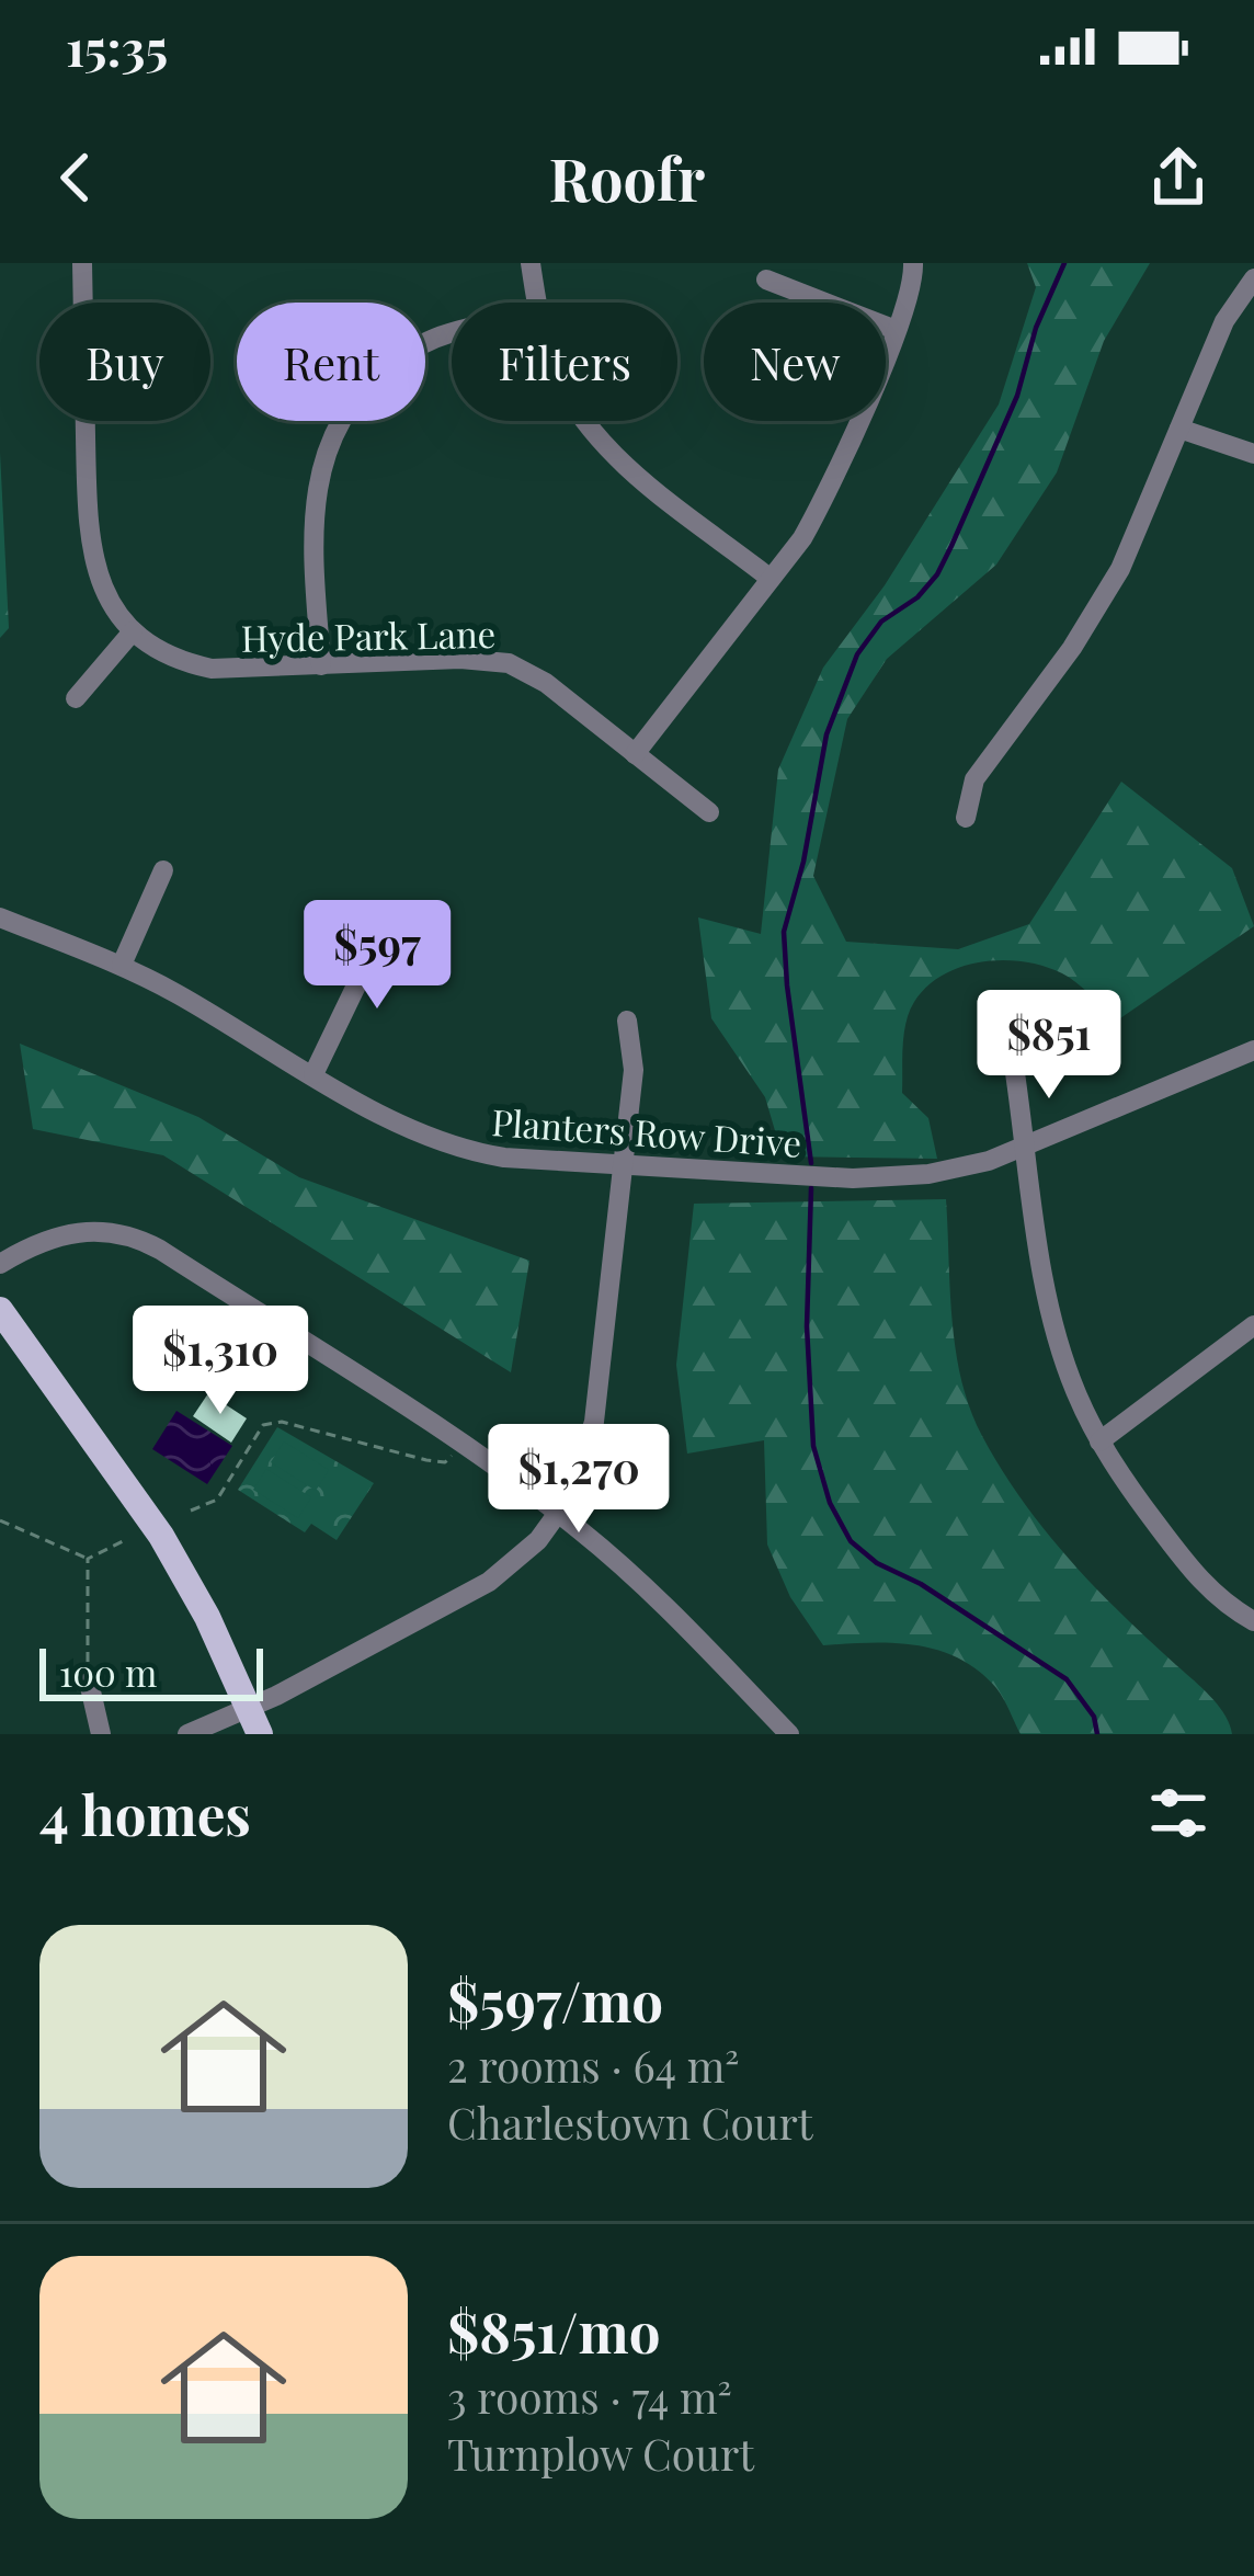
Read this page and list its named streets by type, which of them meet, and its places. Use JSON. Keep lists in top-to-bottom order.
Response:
{
  "streets": {
    "street": ["Hyde Park Lane", "Planters Row Drive"]
  },
  "scale_bar": "100 m",
  "page": {
    "status": "15:35",
    "header": "Roofr",
    "chip": [
      "Buy",
      "Rent",
      "Filters",
      "New"
    ],
    "price": [
      "$597",
      "$851",
      "$1,310",
      "$1,270"
    ],
    "scale": "100 m",
    "heading": "4 homes",
    "list": [
      {
        "name": "$597/mo",
        "note": "2 rooms · 64 m² · Charlestown Court"
      },
      {
        "name": "$851/mo",
        "note": "3 rooms · 74 m² · Turnplow Court"
      }
    ]
  }
}
